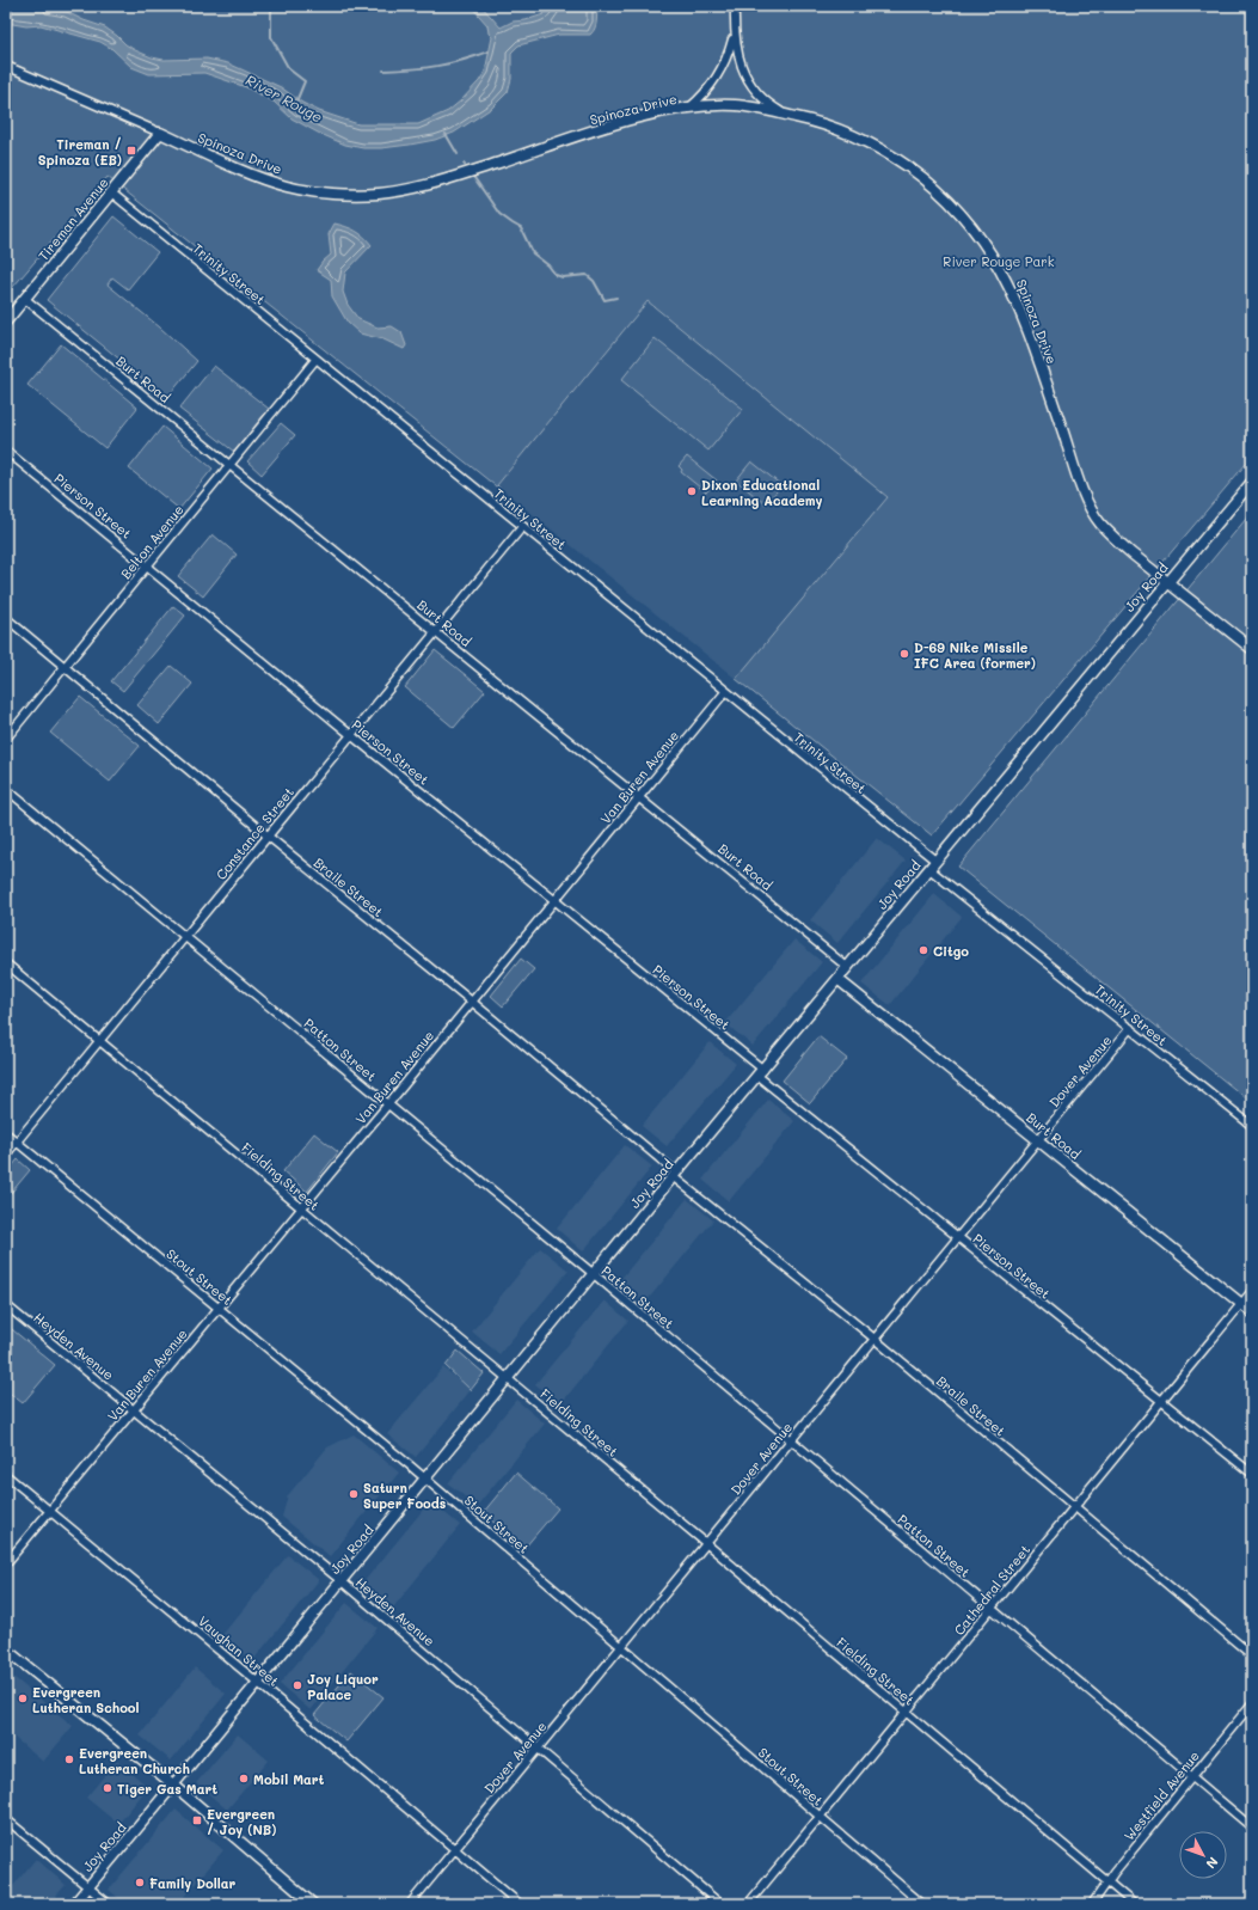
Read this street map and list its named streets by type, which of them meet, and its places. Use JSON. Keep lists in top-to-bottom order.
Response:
{
  "streets": {
    "street": [
      "Spinoza Drive",
      "Tireman Avenue",
      "Trinity Street",
      "Burt Road",
      "Pierson Street",
      "Belton Avenue",
      "Joy Road",
      "Van Buren Avenue",
      "Constance Street",
      "Braile Street",
      "Patton Street",
      "Dover Avenue",
      "Fielding Street",
      "Stout Street",
      "Heyden Avenue",
      "Cathedral Street",
      "Vaughan Street",
      "Westfield Avenue"
    ]
  },
  "crossings": [
    ["Spinoza Drive", "Tireman Avenue"],
    ["Spinoza Drive", "Joy Road"],
    ["Tireman Avenue", "Trinity Street"],
    ["Tireman Avenue", "Burt Road"],
    ["Trinity Street", "Belton Avenue"],
    ["Trinity Street", "Joy Road"],
    ["Trinity Street", "Van Buren Avenue"],
    ["Trinity Street", "Constance Street"],
    ["Trinity Street", "Dover Avenue"],
    ["Burt Road", "Belton Avenue"],
    ["Burt Road", "Joy Road"],
    ["Burt Road", "Van Buren Avenue"],
    ["Burt Road", "Constance Street"],
    ["Burt Road", "Dover Avenue"],
    ["Burt Road", "Cathedral Street"],
    ["Pierson Street", "Belton Avenue"],
    ["Pierson Street", "Joy Road"],
    ["Pierson Street", "Van Buren Avenue"],
    ["Pierson Street", "Constance Street"],
    ["Pierson Street", "Dover Avenue"],
    ["Pierson Street", "Cathedral Street"],
    ["Belton Avenue", "Braile Street"],
    ["Joy Road", "Braile Street"],
    ["Joy Road", "Patton Street"],
    ["Joy Road", "Fielding Street"],
    ["Joy Road", "Stout Street"],
    ["Joy Road", "Heyden Avenue"],
    ["Joy Road", "Vaughan Street"],
    ["Van Buren Avenue", "Braile Street"],
    ["Van Buren Avenue", "Patton Street"],
    ["Van Buren Avenue", "Fielding Street"],
    ["Van Buren Avenue", "Stout Street"],
    ["Van Buren Avenue", "Heyden Avenue"],
    ["Van Buren Avenue", "Vaughan Street"],
    ["Constance Street", "Braile Street"],
    ["Constance Street", "Patton Street"],
    ["Constance Street", "Fielding Street"],
    ["Constance Street", "Stout Street"],
    ["Braile Street", "Dover Avenue"],
    ["Braile Street", "Cathedral Street"],
    ["Patton Street", "Dover Avenue"],
    ["Patton Street", "Cathedral Street"],
    ["Patton Street", "Westfield Avenue"],
    ["Dover Avenue", "Fielding Street"],
    ["Dover Avenue", "Stout Street"],
    ["Dover Avenue", "Heyden Avenue"],
    ["Dover Avenue", "Vaughan Street"],
    ["Fielding Street", "Cathedral Street"],
    ["Fielding Street", "Westfield Avenue"],
    ["Stout Street", "Cathedral Street"]
  ],
  "water": ["River Rouge"],
  "parks": ["River Rouge Park"],
  "places": {
    "transit": ["Tireman / Spinoza (EB)", "Evergreen / Joy (NB)"],
    "other": [
      "Dixon Educational Learning Academy",
      "D-69 Nike Missile IFC Area (former)",
      "Citgo",
      "Saturn Super Foods",
      "Joy Liquor Palace",
      "Evergreen Lutheran School",
      "Evergreen Lutheran Church",
      "Mobil Mart",
      "Tiger Gas Mart",
      "Family Dollar"
    ]
  },
  "north": "bottom right"
}
